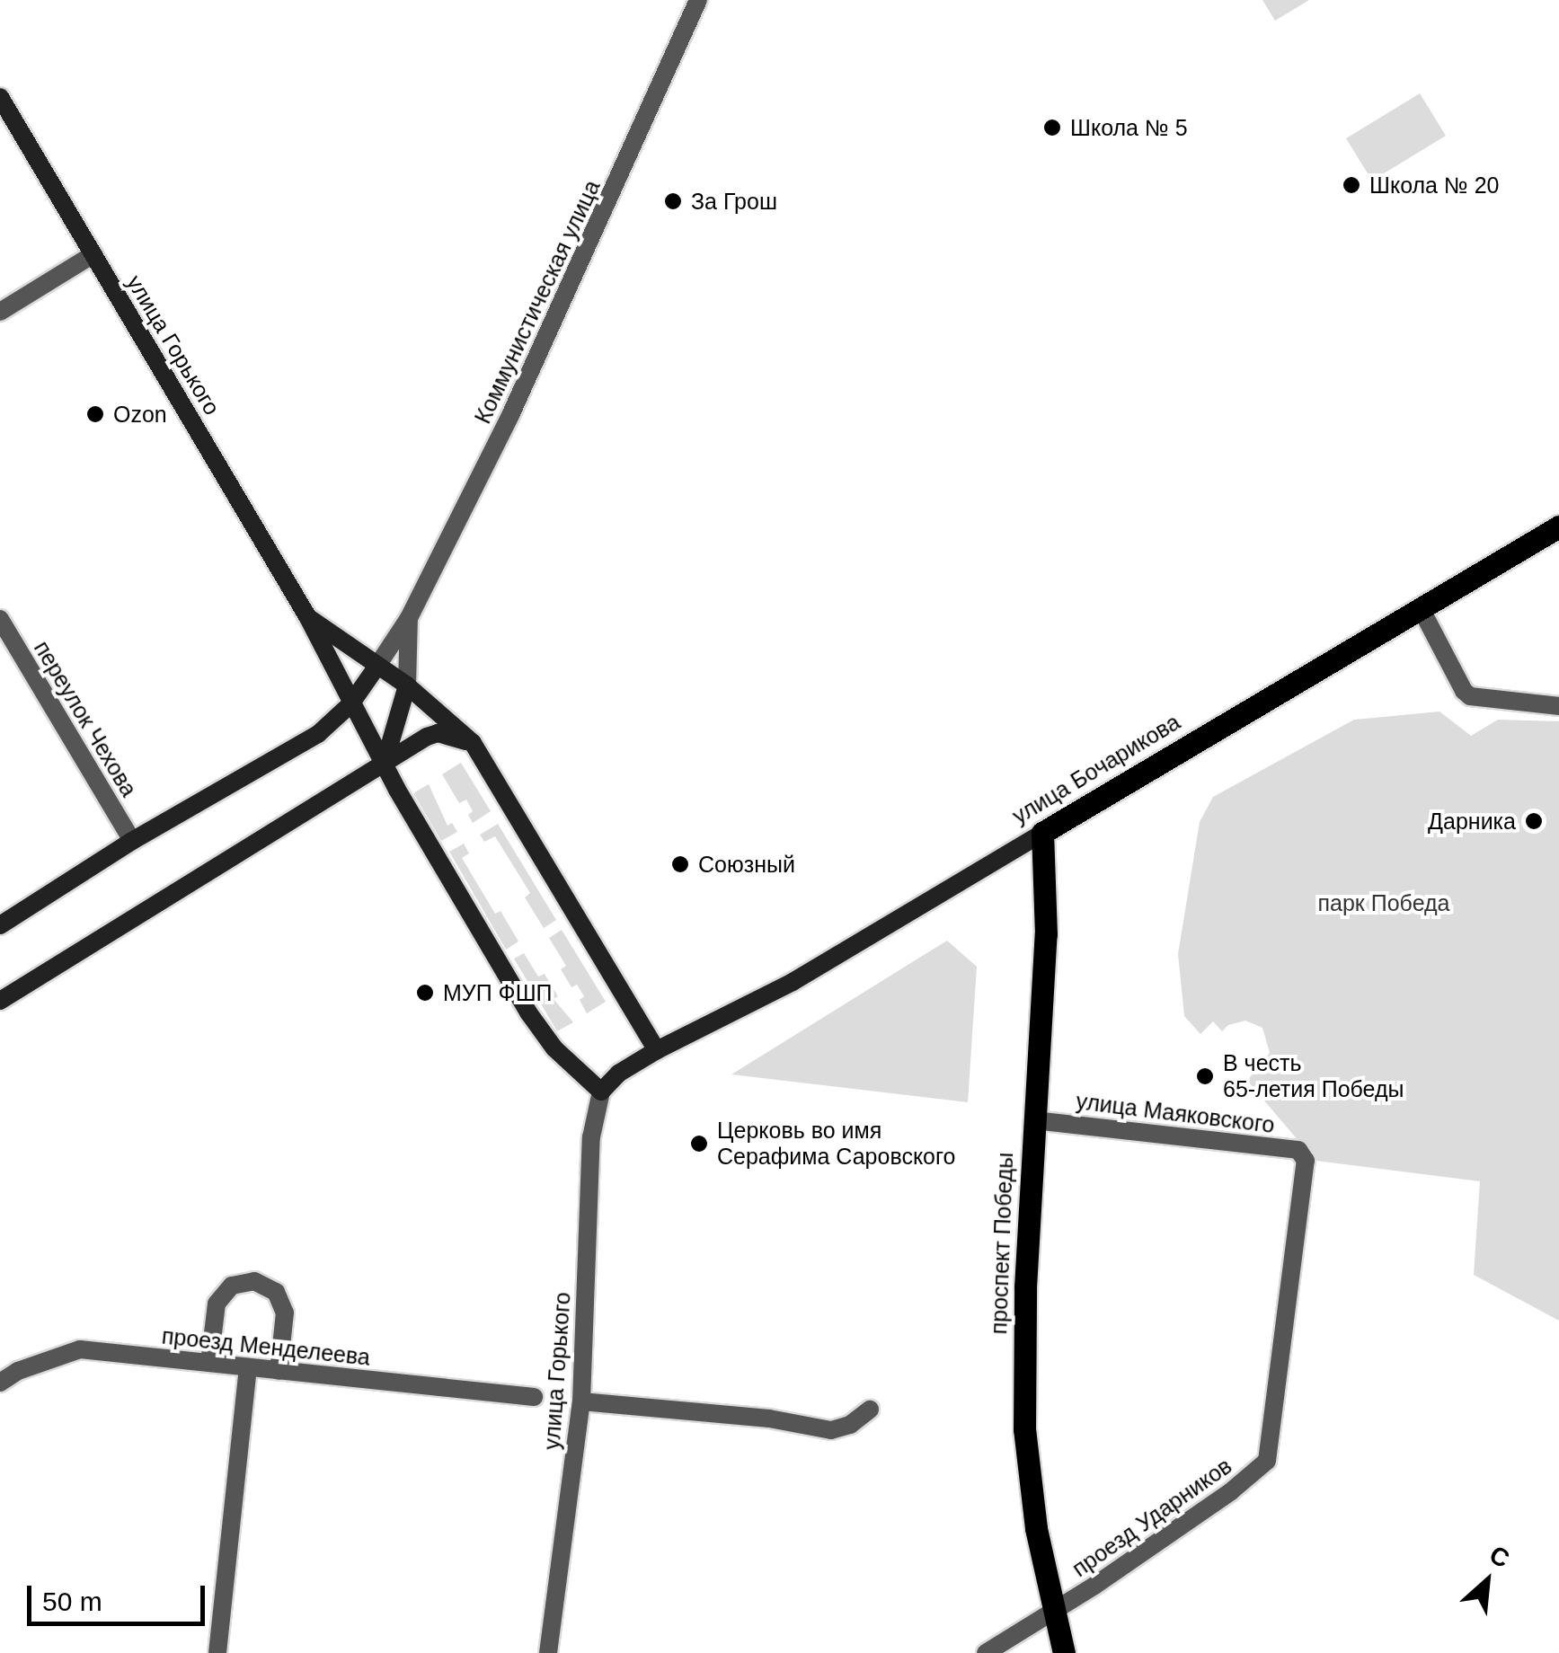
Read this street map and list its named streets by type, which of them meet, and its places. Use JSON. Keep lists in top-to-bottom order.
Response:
{
  "streets": {
    "main road": ["улица Горького", "улица Бочарикова", "проспект Победы"],
    "street": [
      "Коммунистическая улица",
      "переулок Чехова",
      "улица Маяковского",
      "проезд Менделеева",
      "проезд Ударников"
    ]
  },
  "crossings": [
    ["улица Горького", "улица Бочарикова"],
    ["улица Бочарикова", "проспект Победы"],
    ["улица Маяковского", "проспект Победы"],
    ["улица Маяковского", "проезд Ударников"],
    ["проспект Победы", "проезд Ударников"]
  ],
  "parks": ["парк Победa"],
  "places": [
    "Школа № 5",
    "Школа № 20",
    "За Грош",
    "Ozon",
    "Дарника",
    "Союзный",
    "МУП ФШП",
    "В честь 65-летия Победы",
    "Церковь во имя Серафима Саровского"
  ],
  "scale_bar": "50 m",
  "north": "top right"
}
